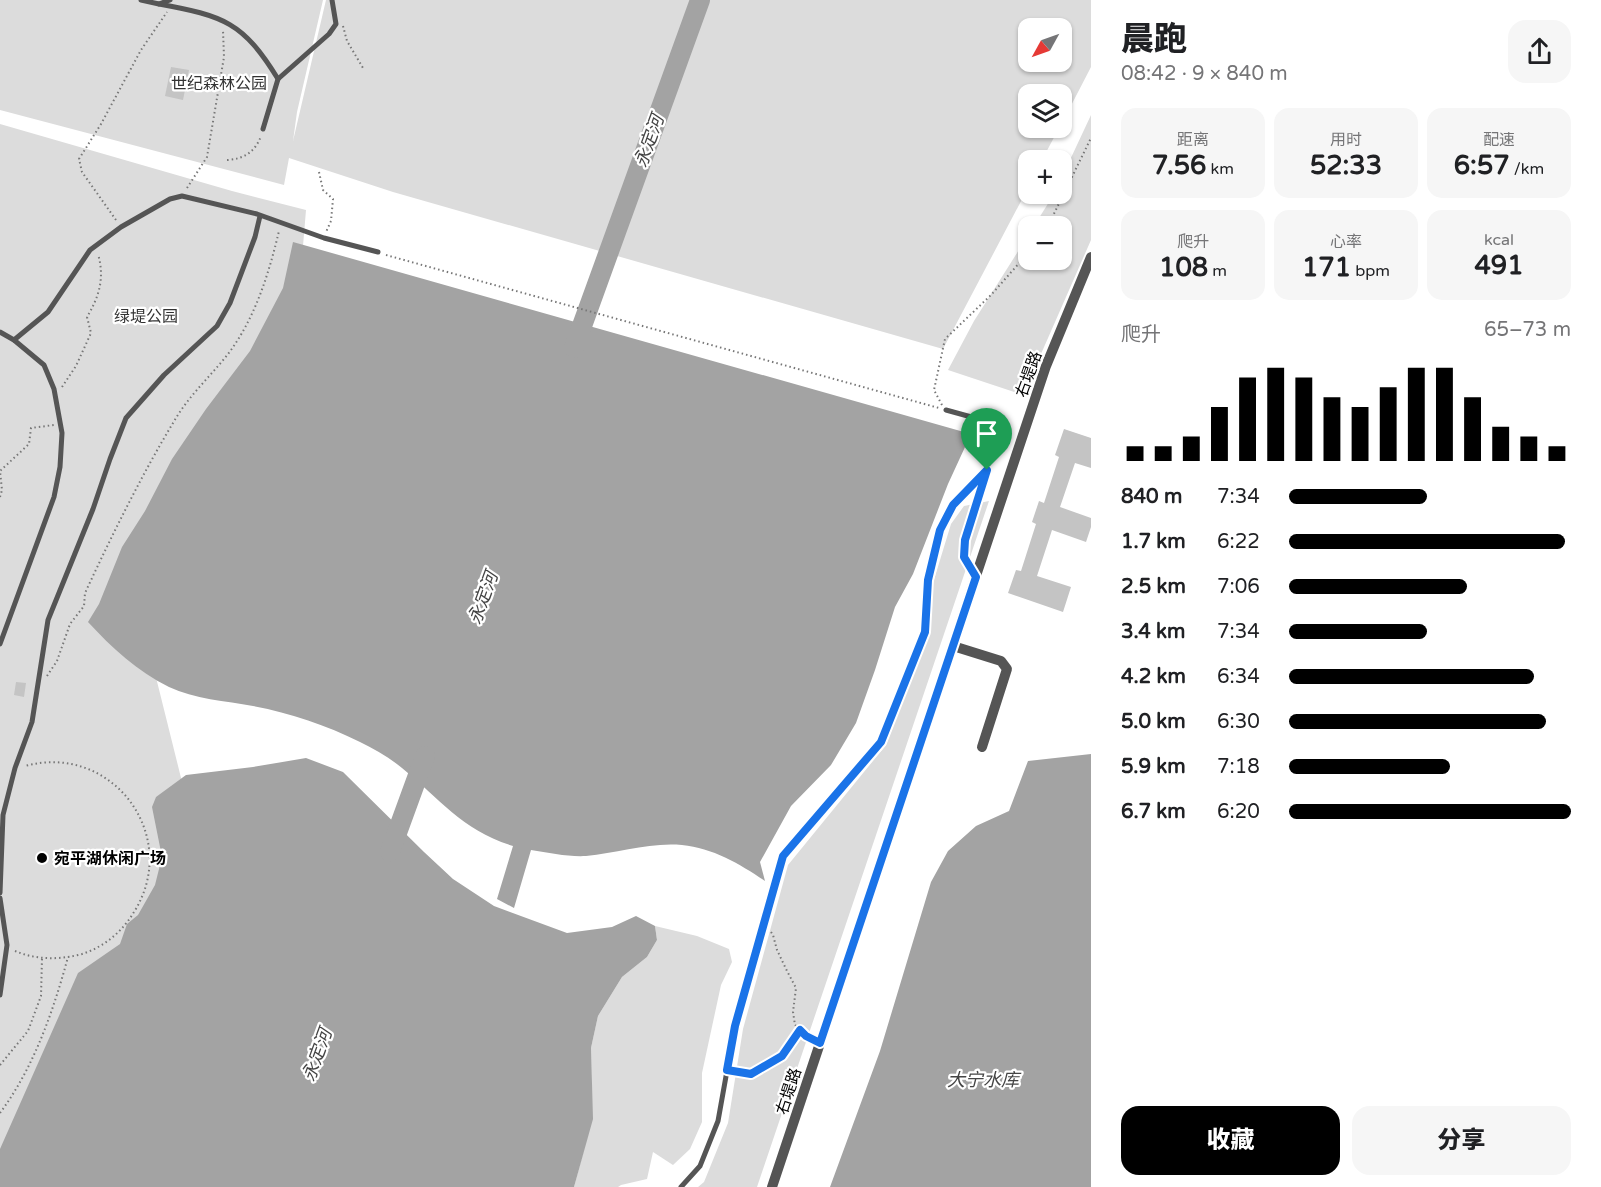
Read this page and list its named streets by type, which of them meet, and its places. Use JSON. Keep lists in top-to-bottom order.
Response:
{
  "streets": {
    "street": ["右堤路"]
  },
  "water": ["永定河", "大宁水库"],
  "parks": ["世纪森林公园", "绿堤公园"],
  "places": ["宛平湖休闲广场"],
  "north": "bottom left",
  "page": {
    "heading": ["晨跑", "08:42 · 9 × 840 m"],
    "map_buttons": ["+", "−"],
    "stats": [
      ["距离", "7.56 km"],
      ["用时", "52:33"],
      ["配速", "6:57 /km"],
      ["爬升", "108 m"],
      ["心率", "171 bpm"],
      ["kcal", "491"]
    ],
    "chart": ["爬升", "65–73 m"],
    "list": [
      {
        "name": "840 m",
        "note": "7:34"
      },
      {
        "name": "1.7 km",
        "note": "6:22"
      },
      {
        "name": "2.5 km",
        "note": "7:06"
      },
      {
        "name": "3.4 km",
        "note": "7:34"
      },
      {
        "name": "4.2 km",
        "note": "6:34"
      },
      {
        "name": "5.0 km",
        "note": "6:30"
      },
      {
        "name": "5.9 km",
        "note": "7:18"
      },
      {
        "name": "6.7 km",
        "note": "6:20"
      }
    ],
    "buttons": ["收藏", "分享"]
  }
}
